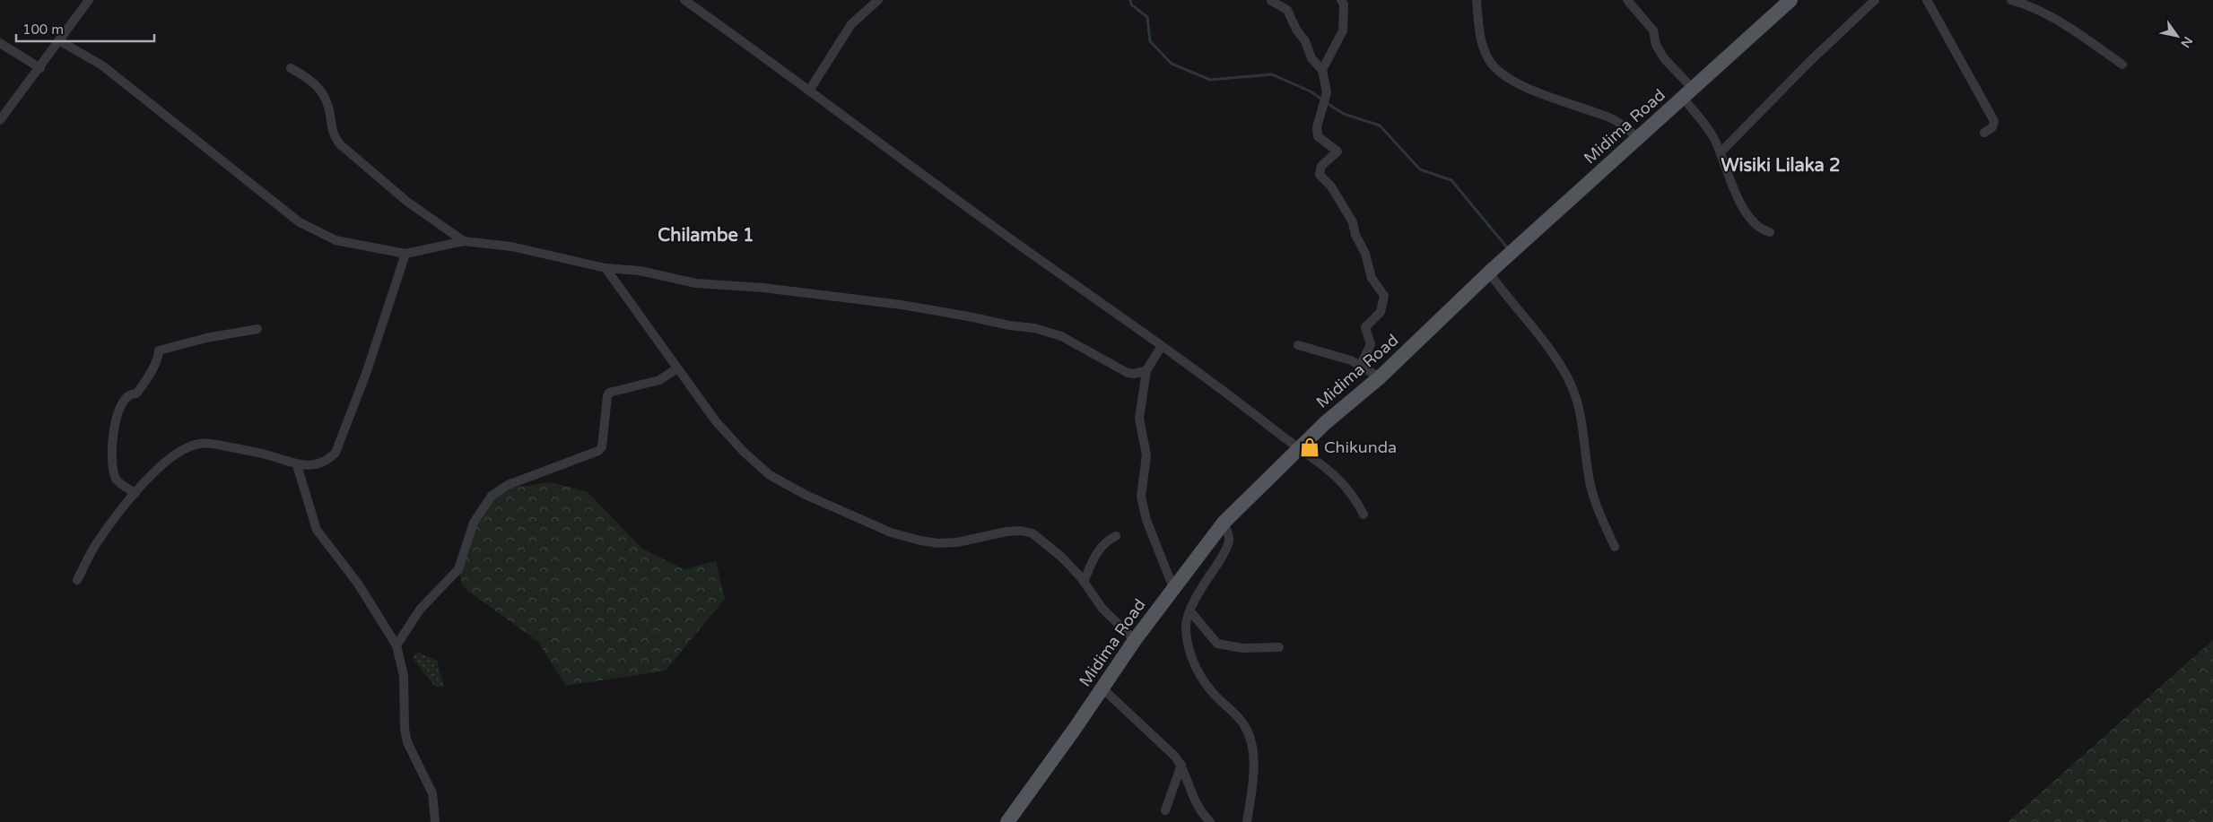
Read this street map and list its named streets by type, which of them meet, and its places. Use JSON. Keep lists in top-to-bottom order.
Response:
{
  "streets": {
    "main road": ["Midima Road"]
  },
  "districts": ["Wisiki Lilaka 2", "Chilambe 1"],
  "places": {
    "shop": ["Chikunda"]
  },
  "scale_bar": "100 m",
  "north": "bottom right"
}
